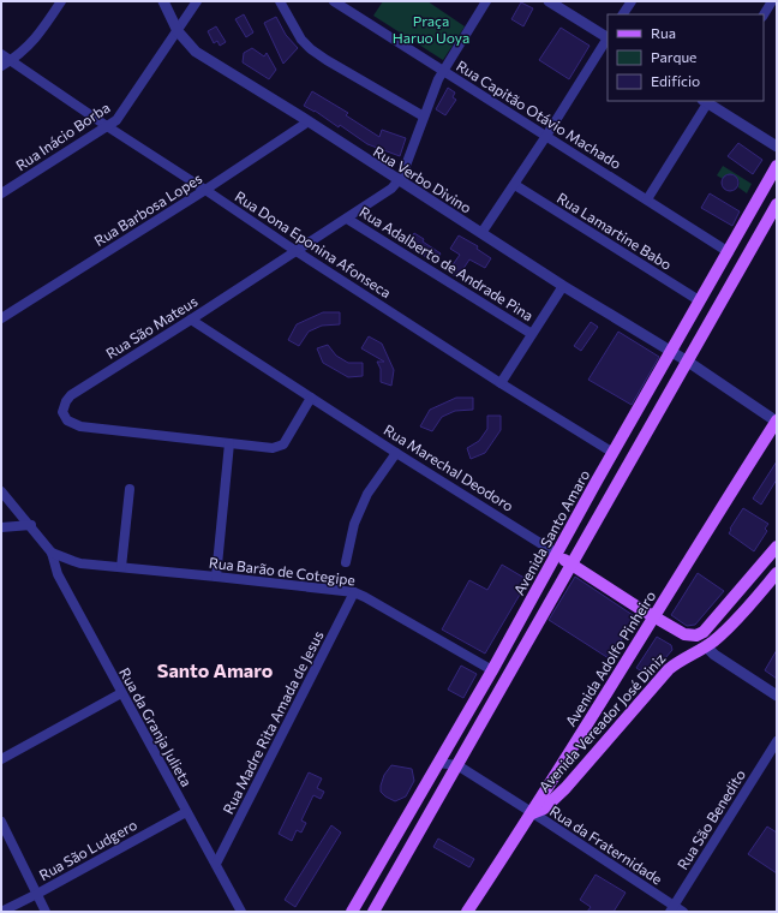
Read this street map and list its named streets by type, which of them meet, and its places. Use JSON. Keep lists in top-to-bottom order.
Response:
{
  "streets": {
    "main road": [
      "Rua Marechal Deodoro",
      "Avenida Santo Amaro",
      "Avenida Adolfo Pinheiro",
      "Avenida Vereador José Diniz"
    ],
    "street": [
      "Rua Capitão Otávio Machado",
      "Rua Inácio Borba",
      "Rua Verbo Divino",
      "Rua Barbosa Lopes",
      "Rua Lamartine Babo",
      "Rua Dona Eponina Afonseca",
      "Rua Adalberto de Andrade Pina",
      "Rua São Mateus",
      "Rua Barão de Cotegipe",
      "Rua Madre Rita Amada de Jesus",
      "Rua da Granja Julieta",
      "Rua São Benedito",
      "Rua da Fraternidade",
      "Rua São Ludgero"
    ]
  },
  "crossings": [
    ["Rua Capitão Otávio Machado", "Rua São Mateus"],
    ["Rua Capitão Otávio Machado", "Avenida Santo Amaro"],
    ["Rua Inácio Borba", "Rua Verbo Divino"],
    ["Rua Inácio Borba", "Rua Dona Eponina Afonseca"],
    ["Rua Verbo Divino", "Rua Barbosa Lopes"],
    ["Rua Verbo Divino", "Rua São Mateus"],
    ["Rua Verbo Divino", "Avenida Santo Amaro"],
    ["Rua Verbo Divino", "Avenida Adolfo Pinheiro"],
    ["Rua Barbosa Lopes", "Rua Dona Eponina Afonseca"],
    ["Rua Lamartine Babo", "Avenida Santo Amaro"],
    ["Rua Dona Eponina Afonseca", "Rua São Mateus"],
    ["Rua Dona Eponina Afonseca", "Avenida Santo Amaro"],
    ["Rua Adalberto de Andrade Pina", "Rua São Mateus"],
    ["Rua São Mateus", "Rua Marechal Deodoro"],
    ["Rua Marechal Deodoro", "Avenida Santo Amaro"],
    ["Rua Marechal Deodoro", "Avenida Adolfo Pinheiro"],
    ["Avenida Santo Amaro", "Rua Barão de Cotegipe"],
    ["Avenida Santo Amaro", "Rua da Fraternidade"],
    ["Rua Barão de Cotegipe", "Rua Madre Rita Amada de Jesus"],
    ["Rua Barão de Cotegipe", "Rua da Granja Julieta"],
    ["Avenida Adolfo Pinheiro", "Avenida Vereador José Diniz"],
    ["Avenida Adolfo Pinheiro", "Rua da Fraternidade"],
    ["Rua Madre Rita Amada de Jesus", "Rua da Granja Julieta"],
    ["Avenida Vereador José Diniz", "Rua da Fraternidade"],
    ["Rua da Granja Julieta", "Rua São Ludgero"],
    ["Rua São Benedito", "Rua da Fraternidade"]
  ],
  "districts": ["Santo Amaro"],
  "parks": ["Praça Haruo Uoya"],
  "legend": ["Rua", "Parque", "Edifício"]
}
